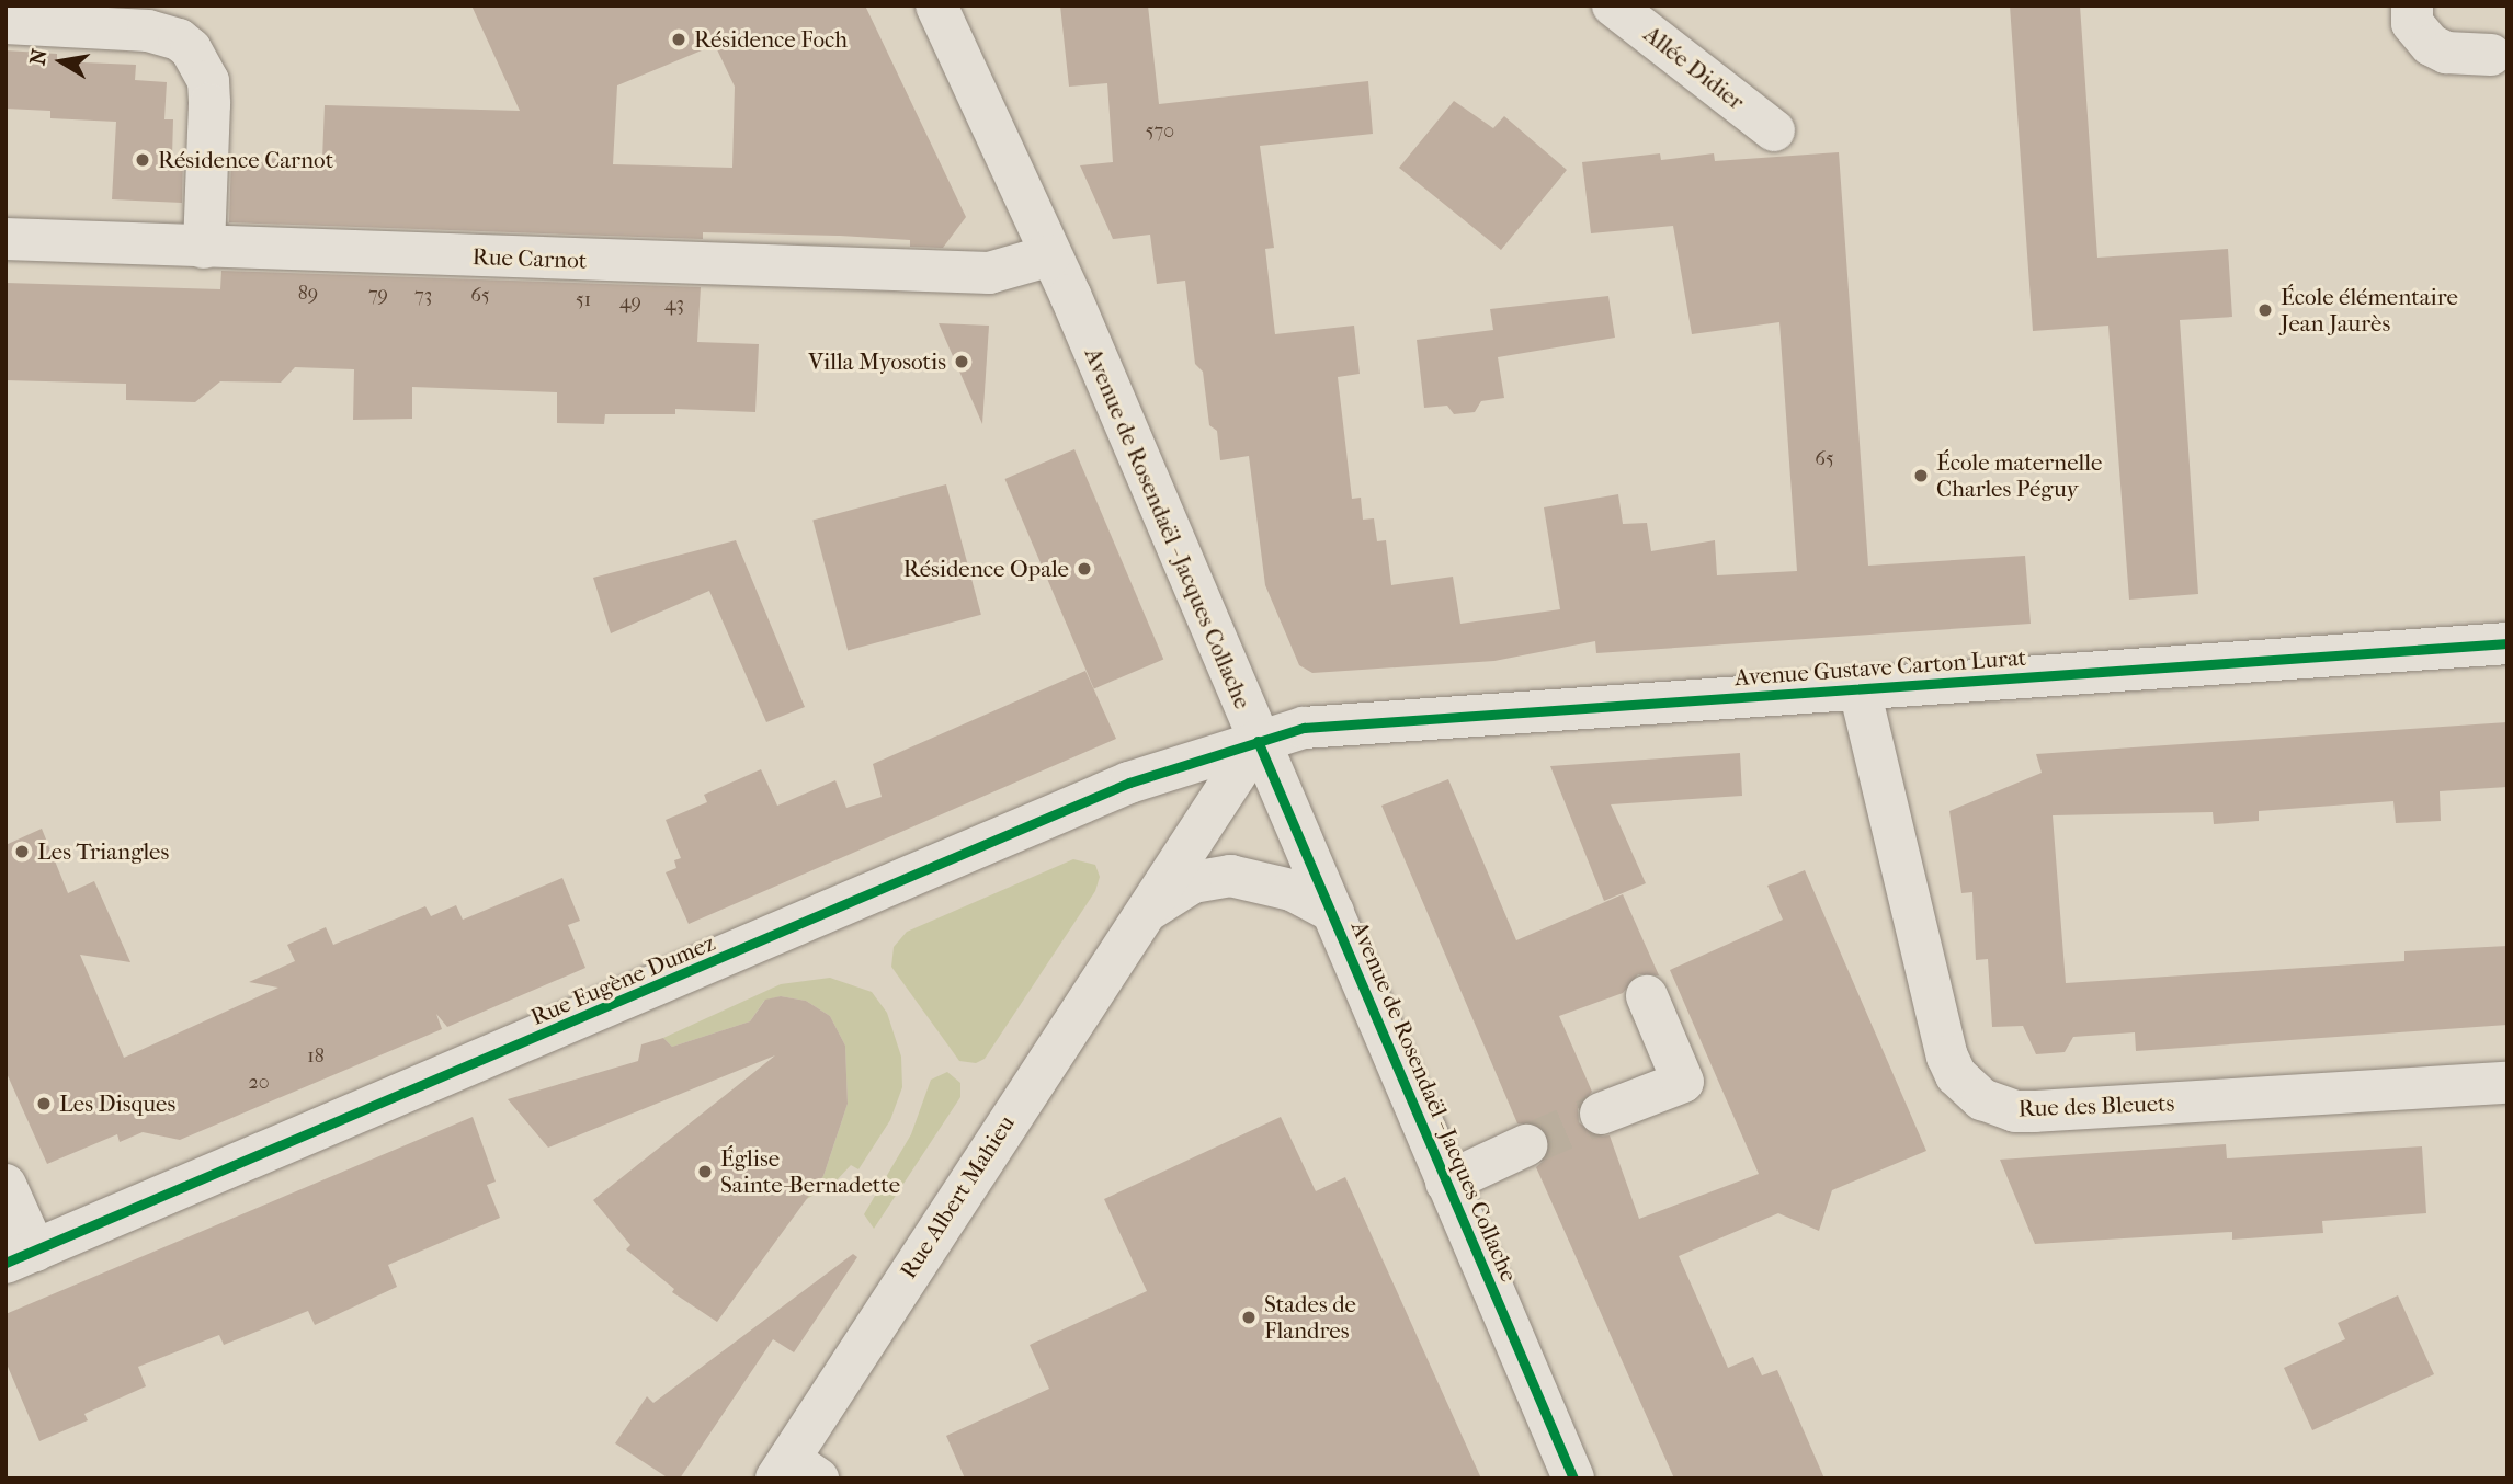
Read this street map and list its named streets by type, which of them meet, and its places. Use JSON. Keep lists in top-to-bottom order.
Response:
{
  "streets": {
    "street": [
      "Allée Didier",
      "Rue Carnot",
      "Avenue de Rosendaël - Jacques Collache",
      "Avenue Gustave Carton Lurat",
      "Rue Eugène Dumez",
      "Rue des Bleuets",
      "Rue Albert Mahieu"
    ]
  },
  "crossings": [
    ["Rue Carnot", "Avenue de Rosendaël - Jacques Collache"],
    ["Avenue de Rosendaël - Jacques Collache", "Avenue Gustave Carton Lurat"],
    ["Avenue de Rosendaël - Jacques Collache", "Rue Eugène Dumez"],
    ["Avenue de Rosendaël - Jacques Collache", "Rue Albert Mahieu"],
    ["Avenue Gustave Carton Lurat", "Rue Eugène Dumez"],
    ["Avenue Gustave Carton Lurat", "Rue des Bleuets"],
    ["Avenue Gustave Carton Lurat", "Rue Albert Mahieu"],
    ["Rue Eugène Dumez", "Rue Albert Mahieu"]
  ],
  "places": [
    "Résidence Foch",
    "Résidence Carnot",
    "École élémentaire Jean Jaurès",
    "Villa Myosotis",
    "École maternelle Charles Péguy",
    "Résidence Opale",
    "Les Triangles",
    "Les Disques",
    "Église Sainte-Bernadette",
    "Stades de Flandres"
  ],
  "house_numbers": [
    "570",
    "89",
    "79",
    "73",
    "65",
    "51",
    "49",
    "43",
    "65",
    "18",
    "20"
  ],
  "north": "left"
}
